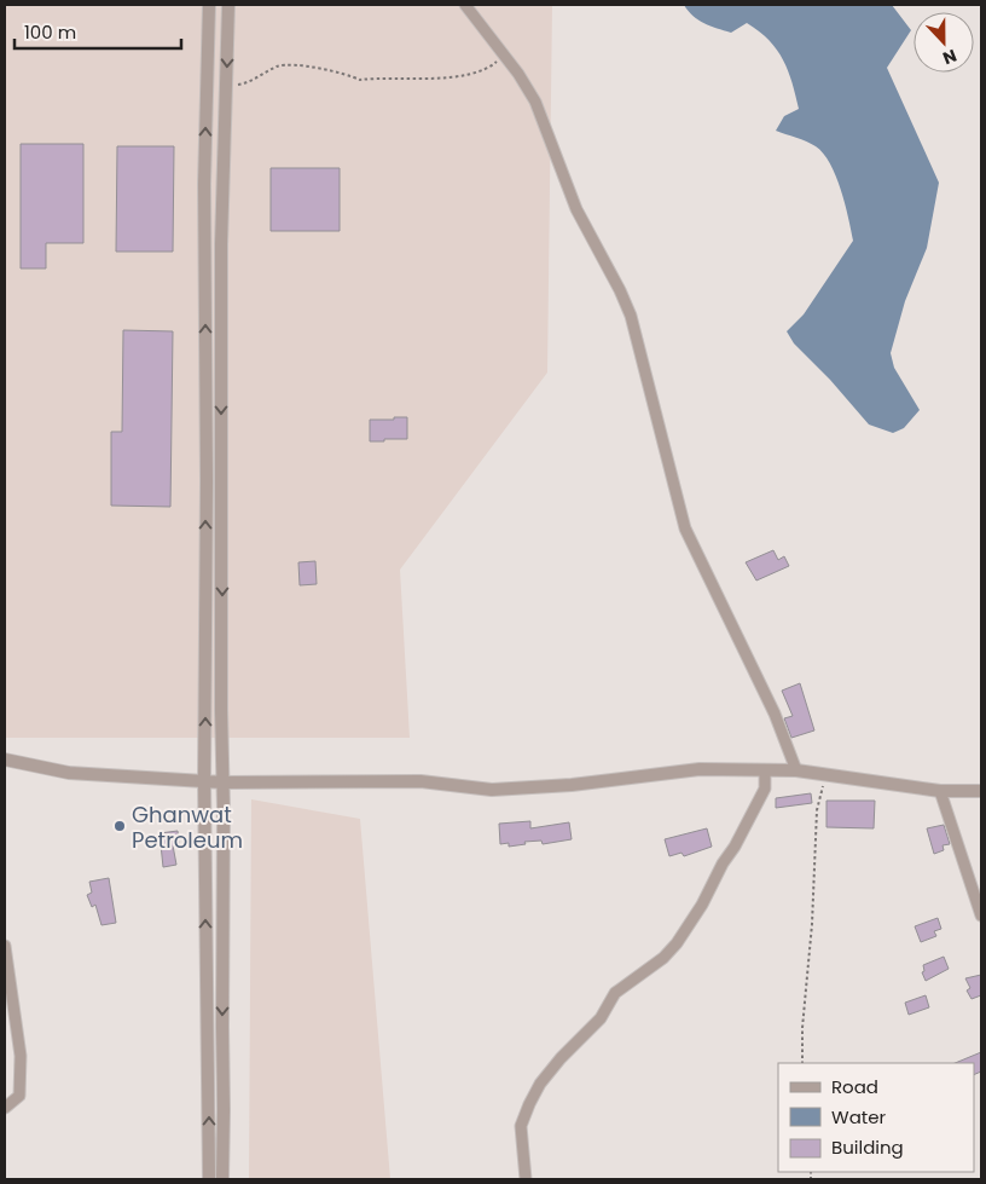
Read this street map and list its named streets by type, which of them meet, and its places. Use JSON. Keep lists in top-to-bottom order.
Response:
{
  "places": ["Ghanwat Petroleum"],
  "legend": ["Road", "Water", "Building"],
  "scale_bar": "100 m",
  "north": "bottom"
}
